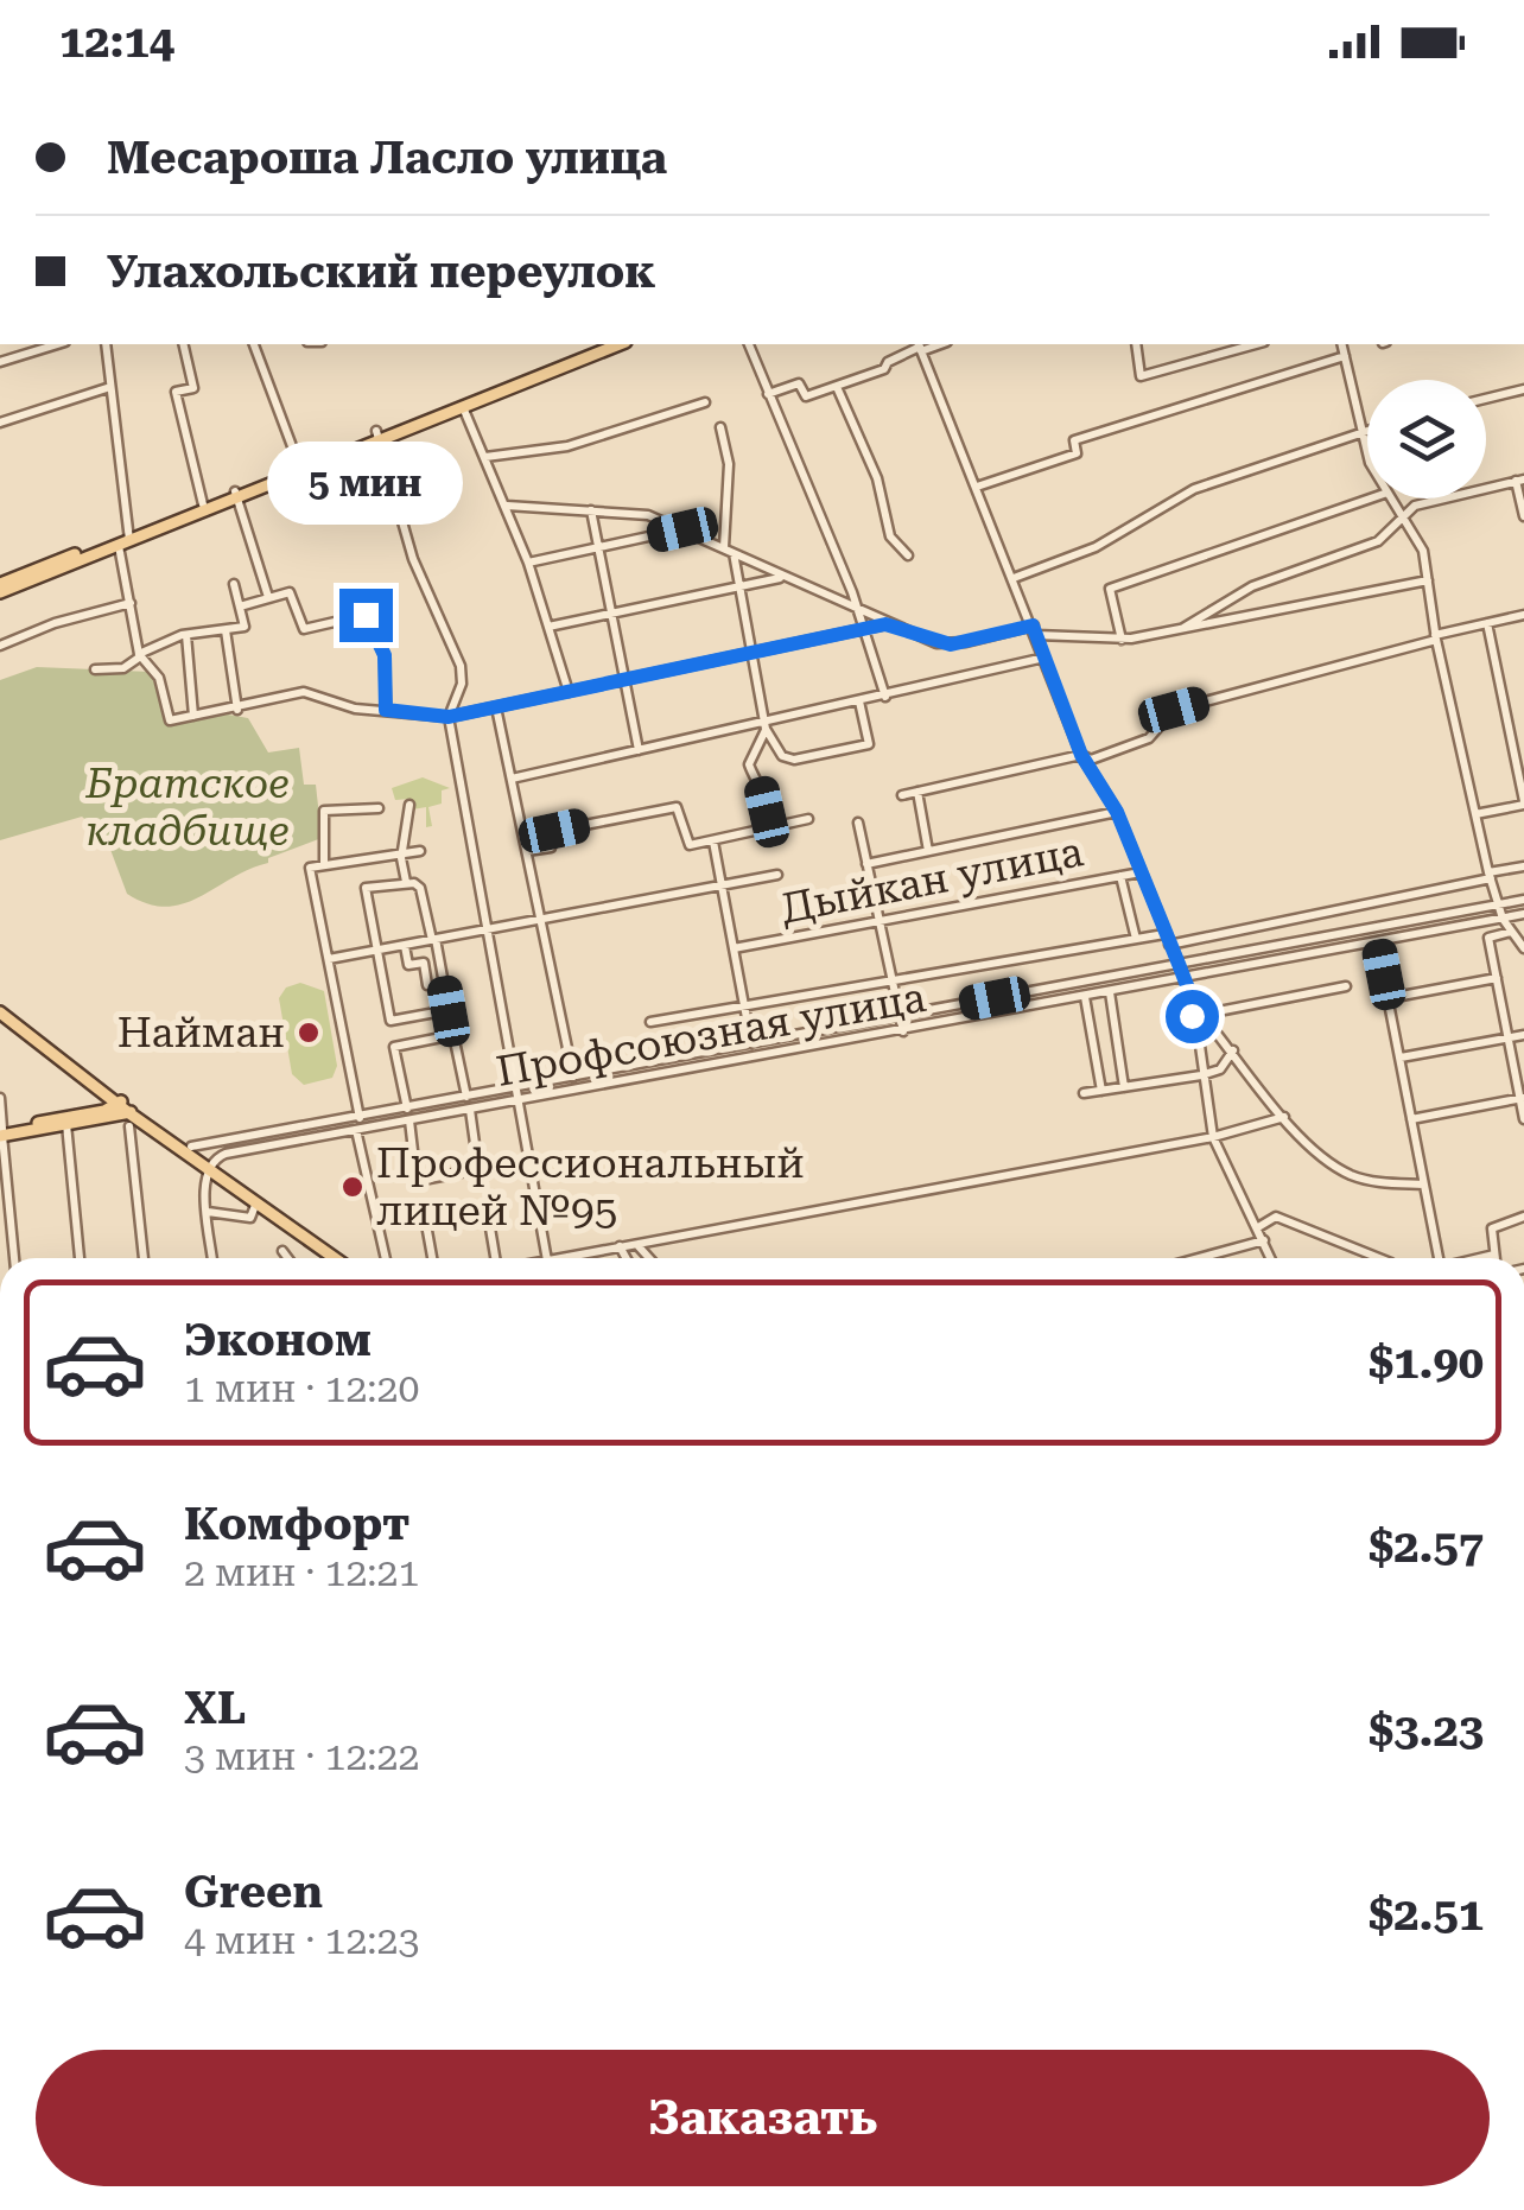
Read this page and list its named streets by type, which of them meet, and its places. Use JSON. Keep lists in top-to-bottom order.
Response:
{
  "streets": {
    "street": ["Дыйкан улица", "Профсоюзная улица"]
  },
  "parks": ["Братское кладбище"],
  "places": ["Найман", "Профессиональный лицей №95"],
  "page": {
    "status": "12:14",
    "banner": ["Месароша Ласло улица", "Улахольский переулок"],
    "bubble": "5 мин",
    "list": [
      {
        "name": "Эконом",
        "note": "1 мин · 12:20",
        "value": "$1.90"
      },
      {
        "name": "Комфорт",
        "note": "2 мин · 12:21",
        "value": "$2.57"
      },
      {
        "name": "XL",
        "note": "3 мин · 12:22",
        "value": "$3.23"
      },
      {
        "name": "Green",
        "note": "4 мин · 12:23",
        "value": "$2.51"
      }
    ],
    "buttons": "Заказать"
  }
}
